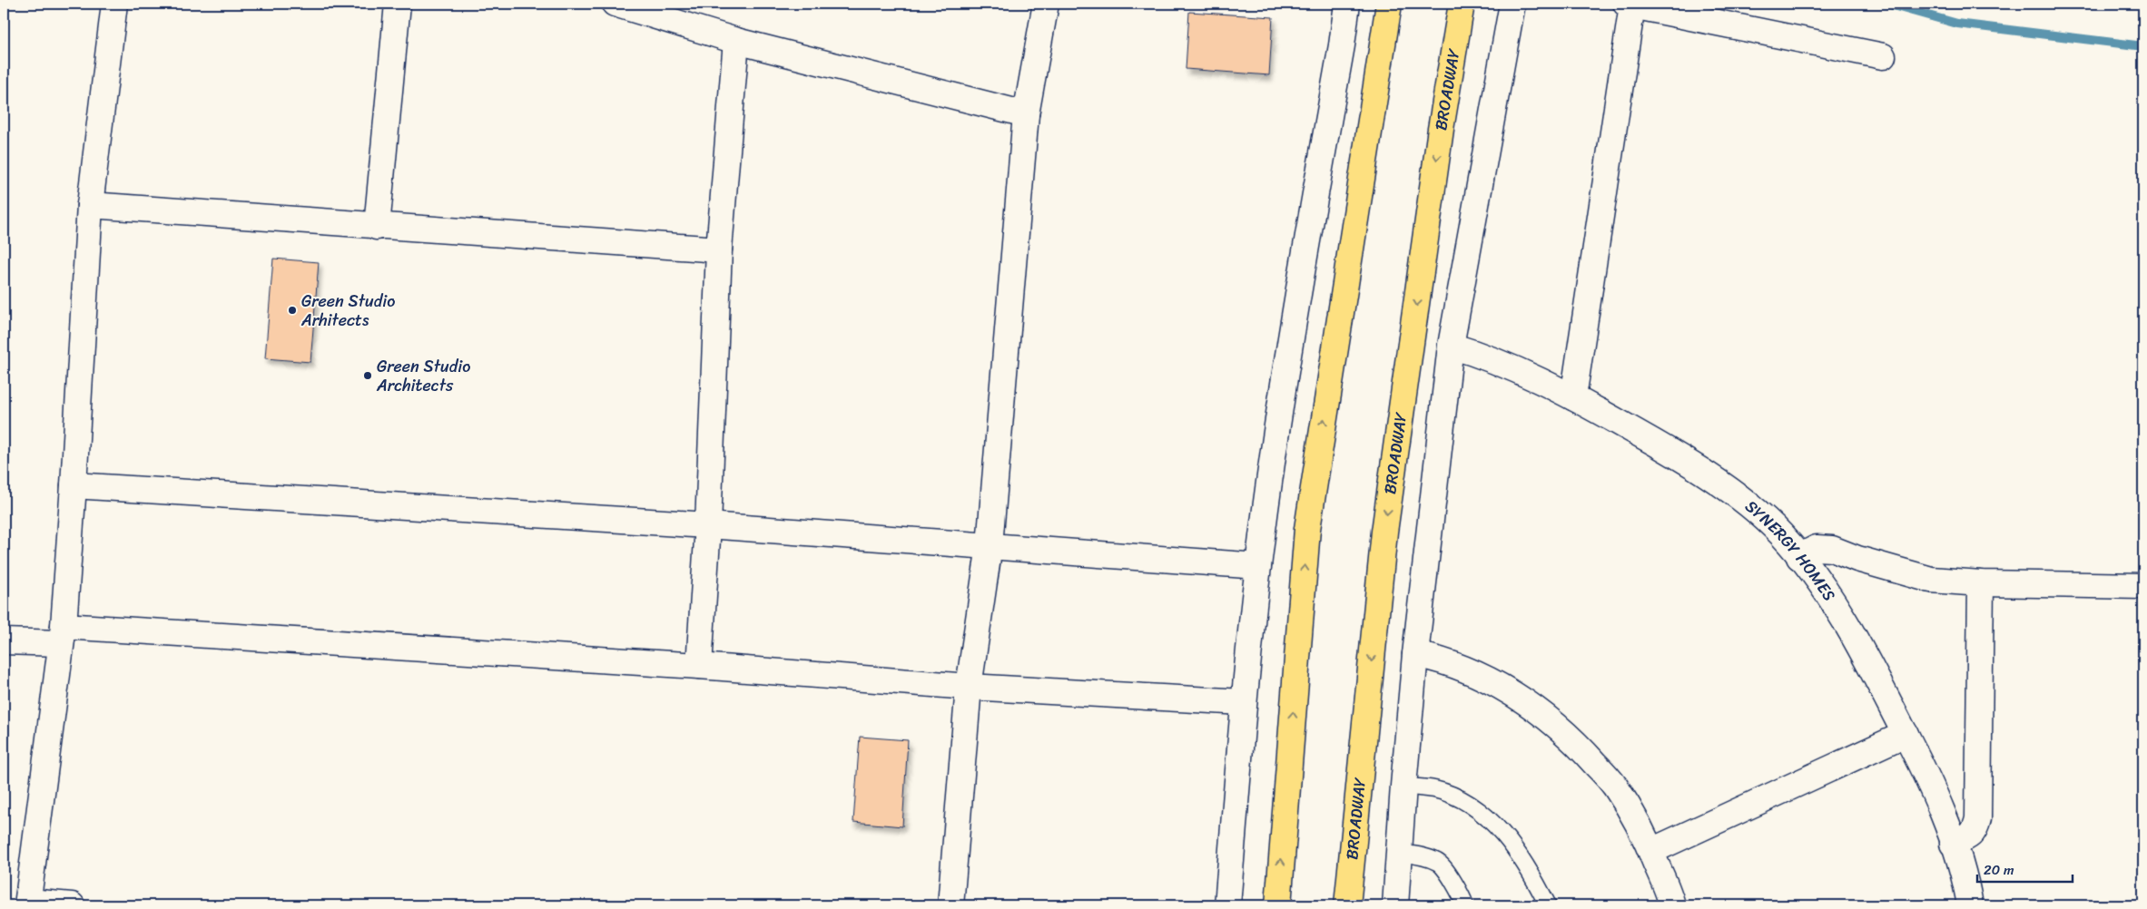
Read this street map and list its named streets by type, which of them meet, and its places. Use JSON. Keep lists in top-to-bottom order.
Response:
{
  "streets": {
    "main road": ["BROADWAY"],
    "street": ["SYNERGY HOMES"]
  },
  "places": ["Green Studio Arhitects", "Green Studio Architects"],
  "scale_bar": "20 m"
}
